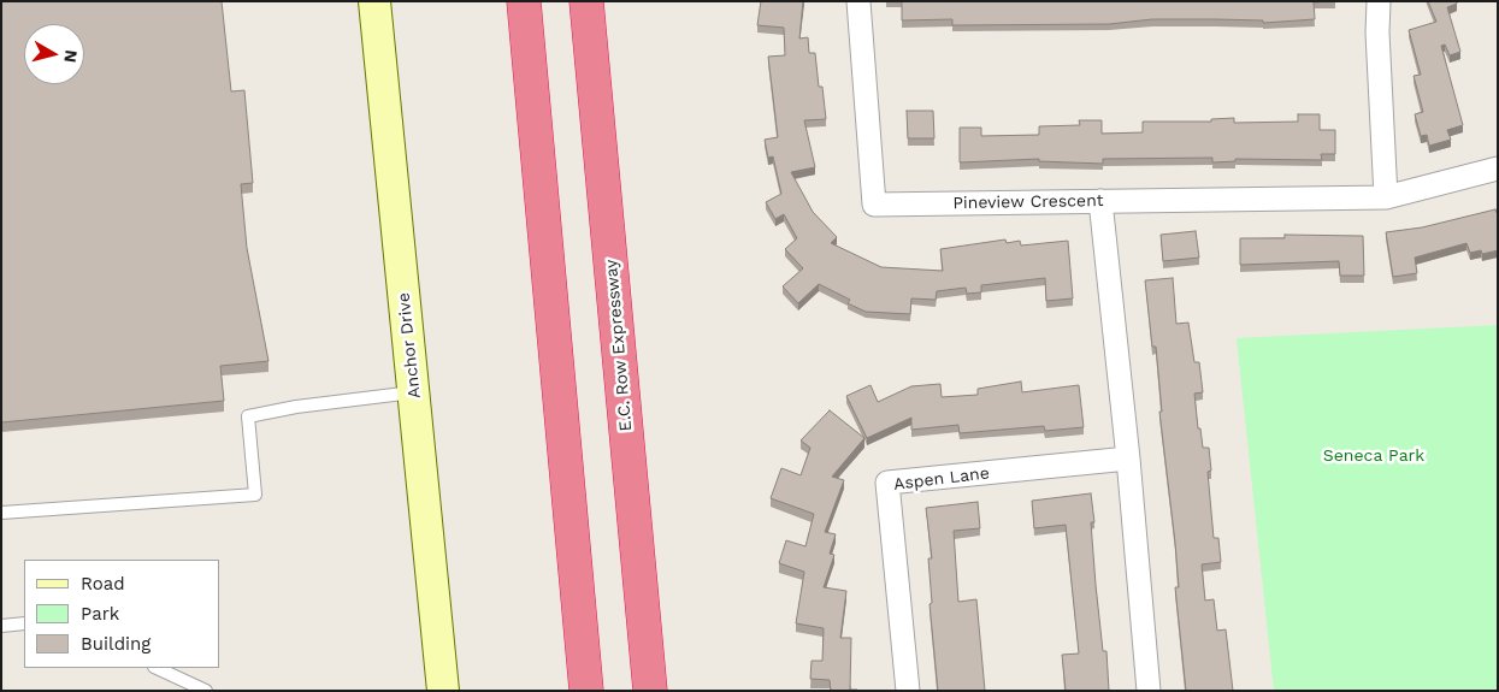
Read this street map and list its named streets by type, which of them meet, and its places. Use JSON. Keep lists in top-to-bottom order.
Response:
{
  "streets": {
    "highway": ["E.C. Row Expressway"],
    "street": ["Pineview Crescent", "Anchor Drive", "Aspen Lane"]
  },
  "parks": ["Seneca Park"],
  "legend": ["Road", "Park", "Building"],
  "north": "right"
}
